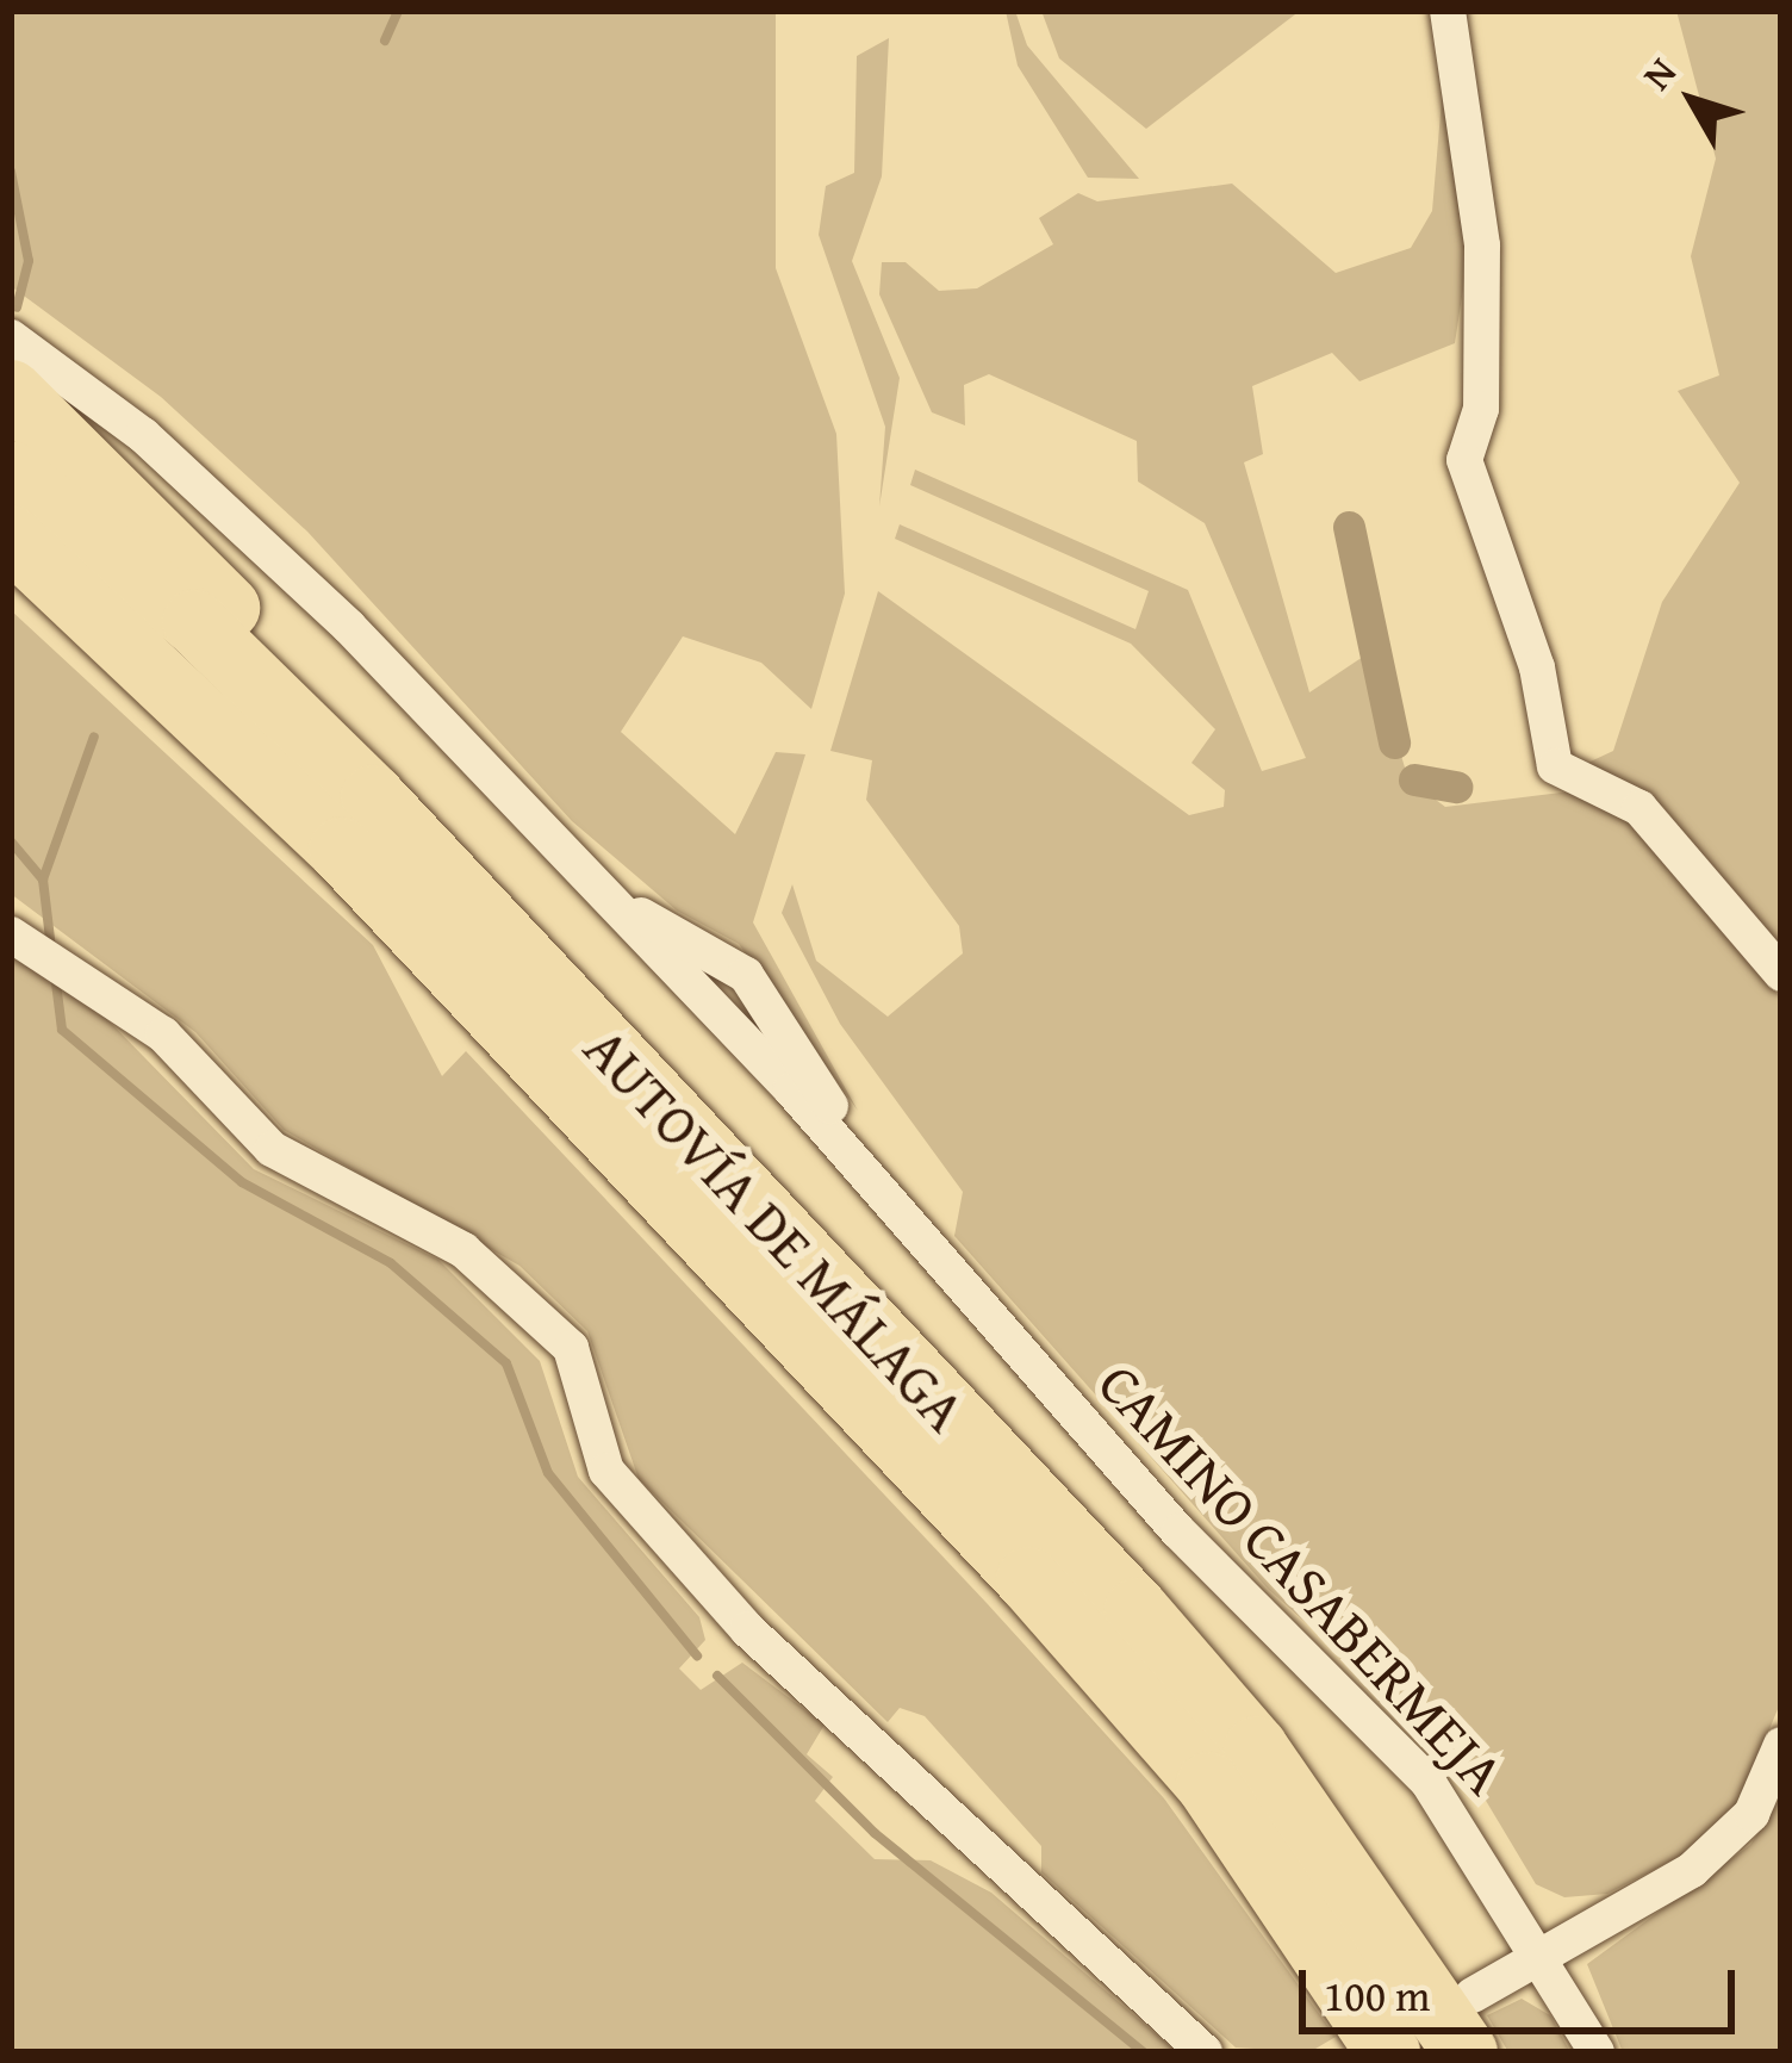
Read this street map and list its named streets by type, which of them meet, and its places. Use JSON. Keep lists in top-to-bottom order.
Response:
{
  "streets": {
    "highway": ["AUTOVÍA DE MÁLAGA"],
    "street": ["CAMINO CASABERMEJA"]
  },
  "scale_bar": "100 m",
  "north": "top left"
}
